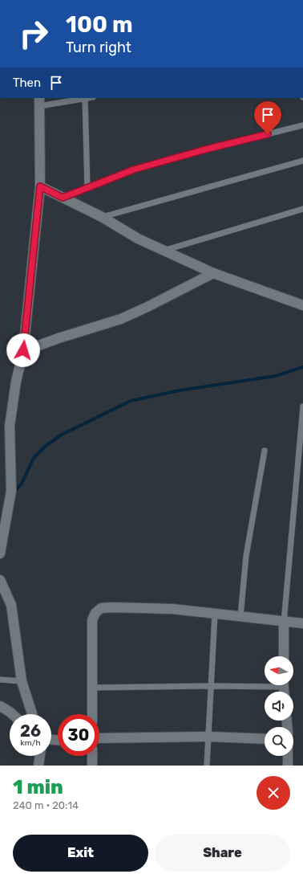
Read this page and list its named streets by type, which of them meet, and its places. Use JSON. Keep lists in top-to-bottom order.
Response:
{
  "north": "left",
  "page": {
    "turn": ["100 m", "Turn right"],
    "then": "Then",
    "speed": "26 km/h",
    "limit": "30",
    "heading": ["1 min", "240 m · 20:14"],
    "buttons": ["Exit", "Share"]
  }
}
